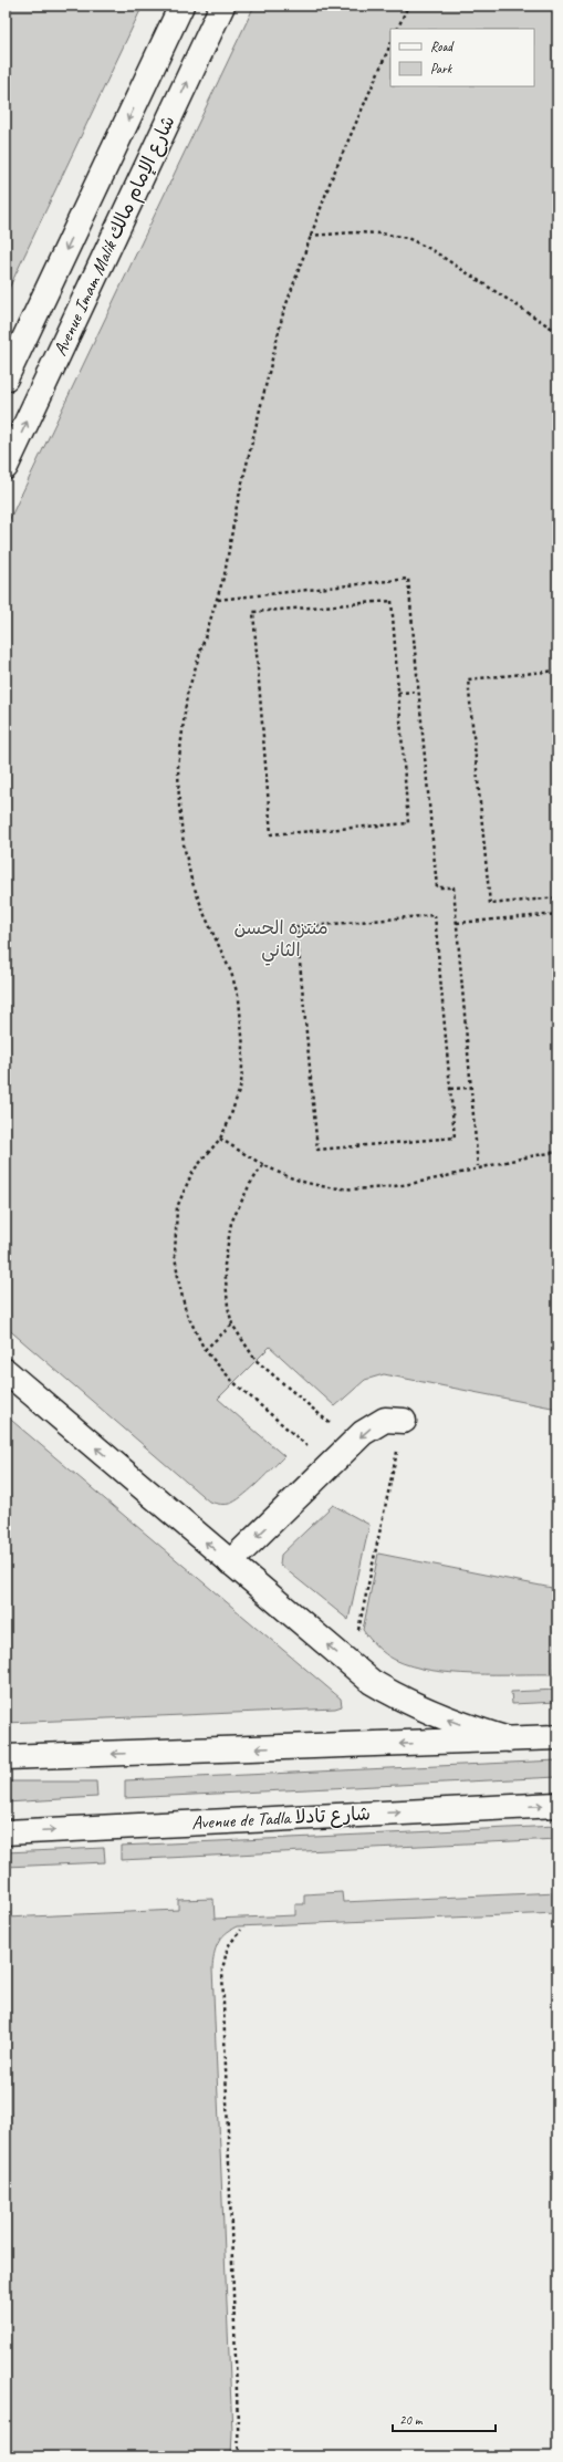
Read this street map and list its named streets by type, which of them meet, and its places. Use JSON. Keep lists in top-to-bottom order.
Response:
{
  "streets": {
    "main road": ["Avenue Imam Malik شارع الإمام مالك", "Avenue de Tadla شارع تادلا"]
  },
  "parks": ["منتزه الحسن الثاني"],
  "legend": ["Road", "Park"],
  "scale_bar": "20 m"
}
